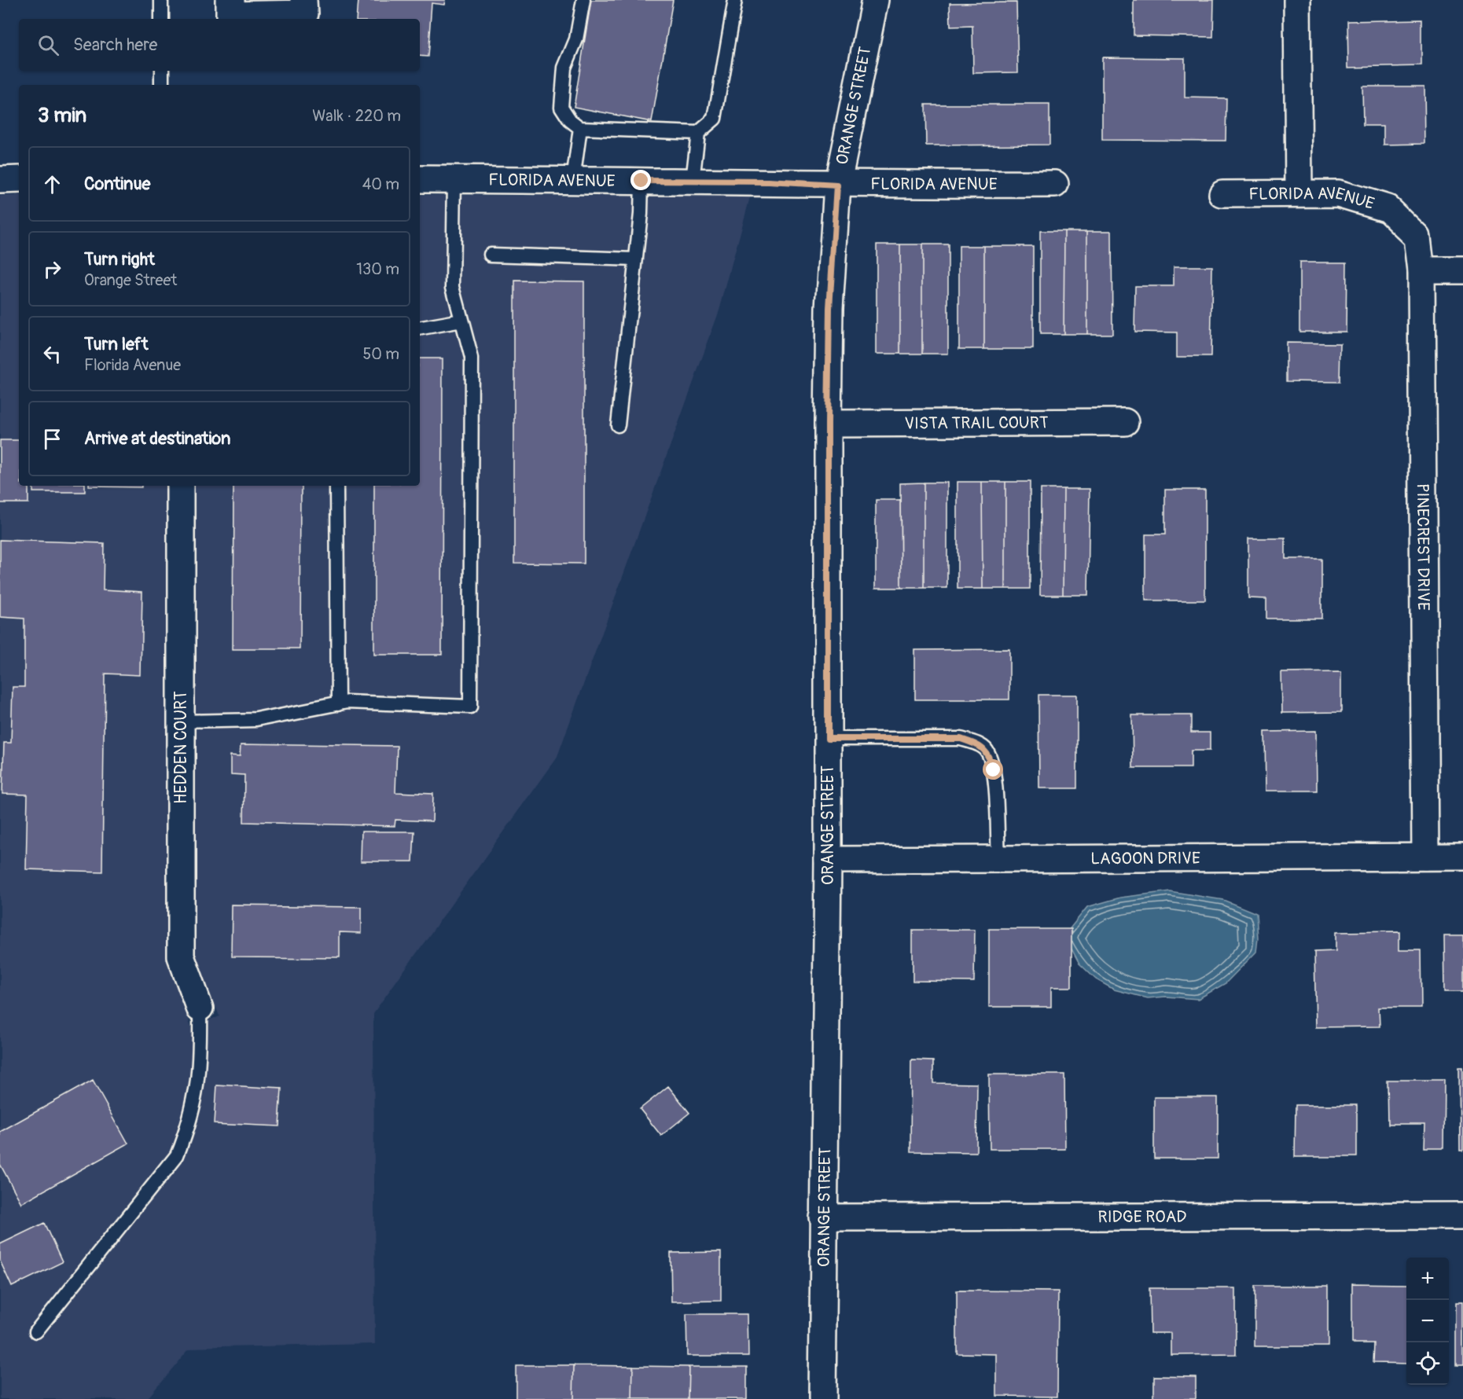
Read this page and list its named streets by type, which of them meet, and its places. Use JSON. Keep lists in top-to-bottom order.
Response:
{
  "streets": {
    "street": [
      "ORANGE STREET",
      "FLORIDA AVENUE",
      "VISTA TRAIL COURT",
      "PINECREST DRIVE",
      "HEDDEN COURT",
      "LAGOON DRIVE",
      "RIDGE ROAD"
    ]
  },
  "crossings": [
    ["ORANGE STREET", "FLORIDA AVENUE"],
    ["ORANGE STREET", "VISTA TRAIL COURT"],
    ["ORANGE STREET", "LAGOON DRIVE"],
    ["ORANGE STREET", "RIDGE ROAD"],
    ["FLORIDA AVENUE", "PINECREST DRIVE"],
    ["PINECREST DRIVE", "LAGOON DRIVE"]
  ],
  "page": {
    "search": "Search here",
    "heading": ["3 min", "Walk · 220 m"],
    "list": [
      ["Continue", "40 m"],
      ["Turn right", "Orange Street", "130 m"],
      ["Turn left", "Florida Avenue", "50 m"],
      "Arrive at destination"
    ],
    "map_buttons": ["+", "−"]
  }
}
